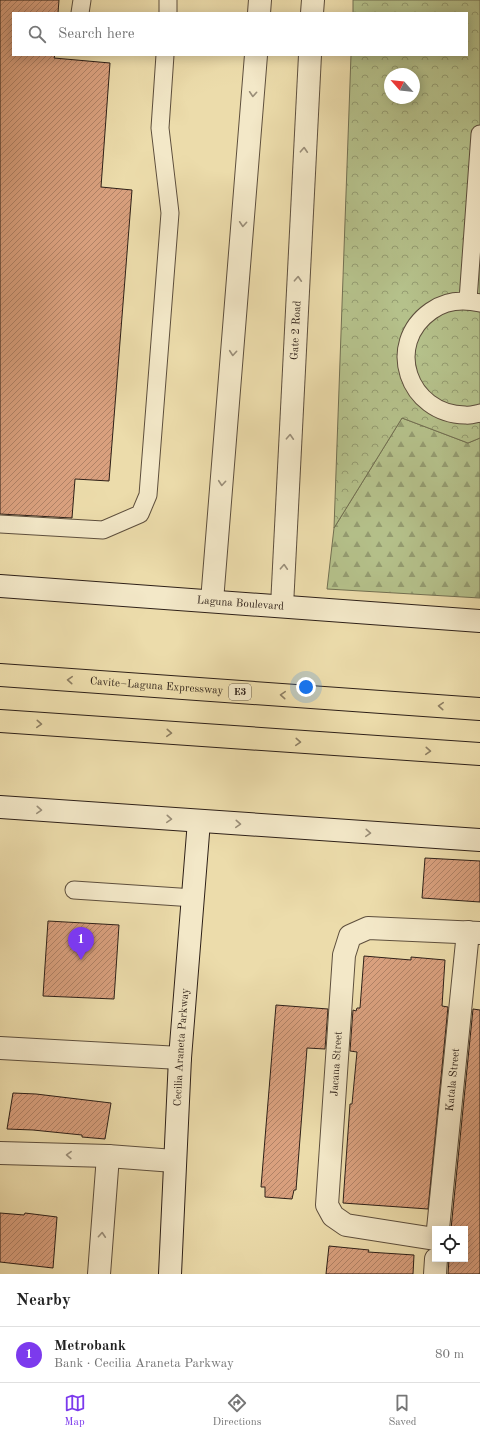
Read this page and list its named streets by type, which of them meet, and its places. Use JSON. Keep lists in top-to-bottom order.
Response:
{
  "streets": {
    "highway": ["Cavite–Laguna Expressway", "E3"],
    "street": [
      "Gate 2 Road",
      "Laguna Boulevard",
      "Cecilia Araneta Parkway",
      "Jacana Street",
      "Katala Street"
    ]
  },
  "crossings": [
    ["Gate 2 Road", "Laguna Boulevard"],
    ["Jacana Street", "Katala Street"]
  ],
  "north": "top left",
  "page": {
    "search": "Search here",
    "pins": "1",
    "heading": "Nearby",
    "list": [
      {
        "mark": "1",
        "name": "Metrobank",
        "note": "Bank · Cecilia Araneta Parkway",
        "value": "80 m"
      }
    ],
    "nav": ["Map", "Directions", "Saved"]
  }
}
